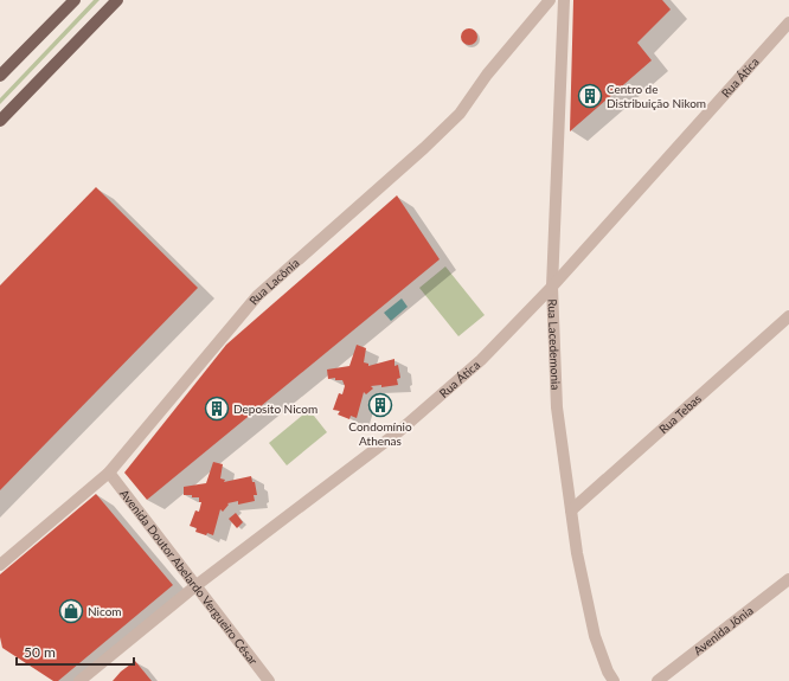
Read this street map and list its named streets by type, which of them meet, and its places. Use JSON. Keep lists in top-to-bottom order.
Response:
{
  "streets": {
    "street": [
      "Rua Ática",
      "Rua Lacônia",
      "Rua Lacedemonia",
      "Rua Tebas",
      "Avenida Doutor Abelardo Vergueiro César",
      "Avenida Jônia"
    ]
  },
  "crossings": [
    ["Rua Ática", "Rua Lacedemonia"],
    ["Rua Ática", "Avenida Doutor Abelardo Vergueiro César"],
    ["Rua Lacônia", "Avenida Doutor Abelardo Vergueiro César"],
    ["Rua Lacedemonia", "Rua Tebas"]
  ],
  "places": {
    "building": ["Centro de Distribuição Nikom", "Condomínio Athenas", "Deposito Nicom"],
    "shop": ["Nicom"]
  },
  "scale_bar": "50 m"
}
